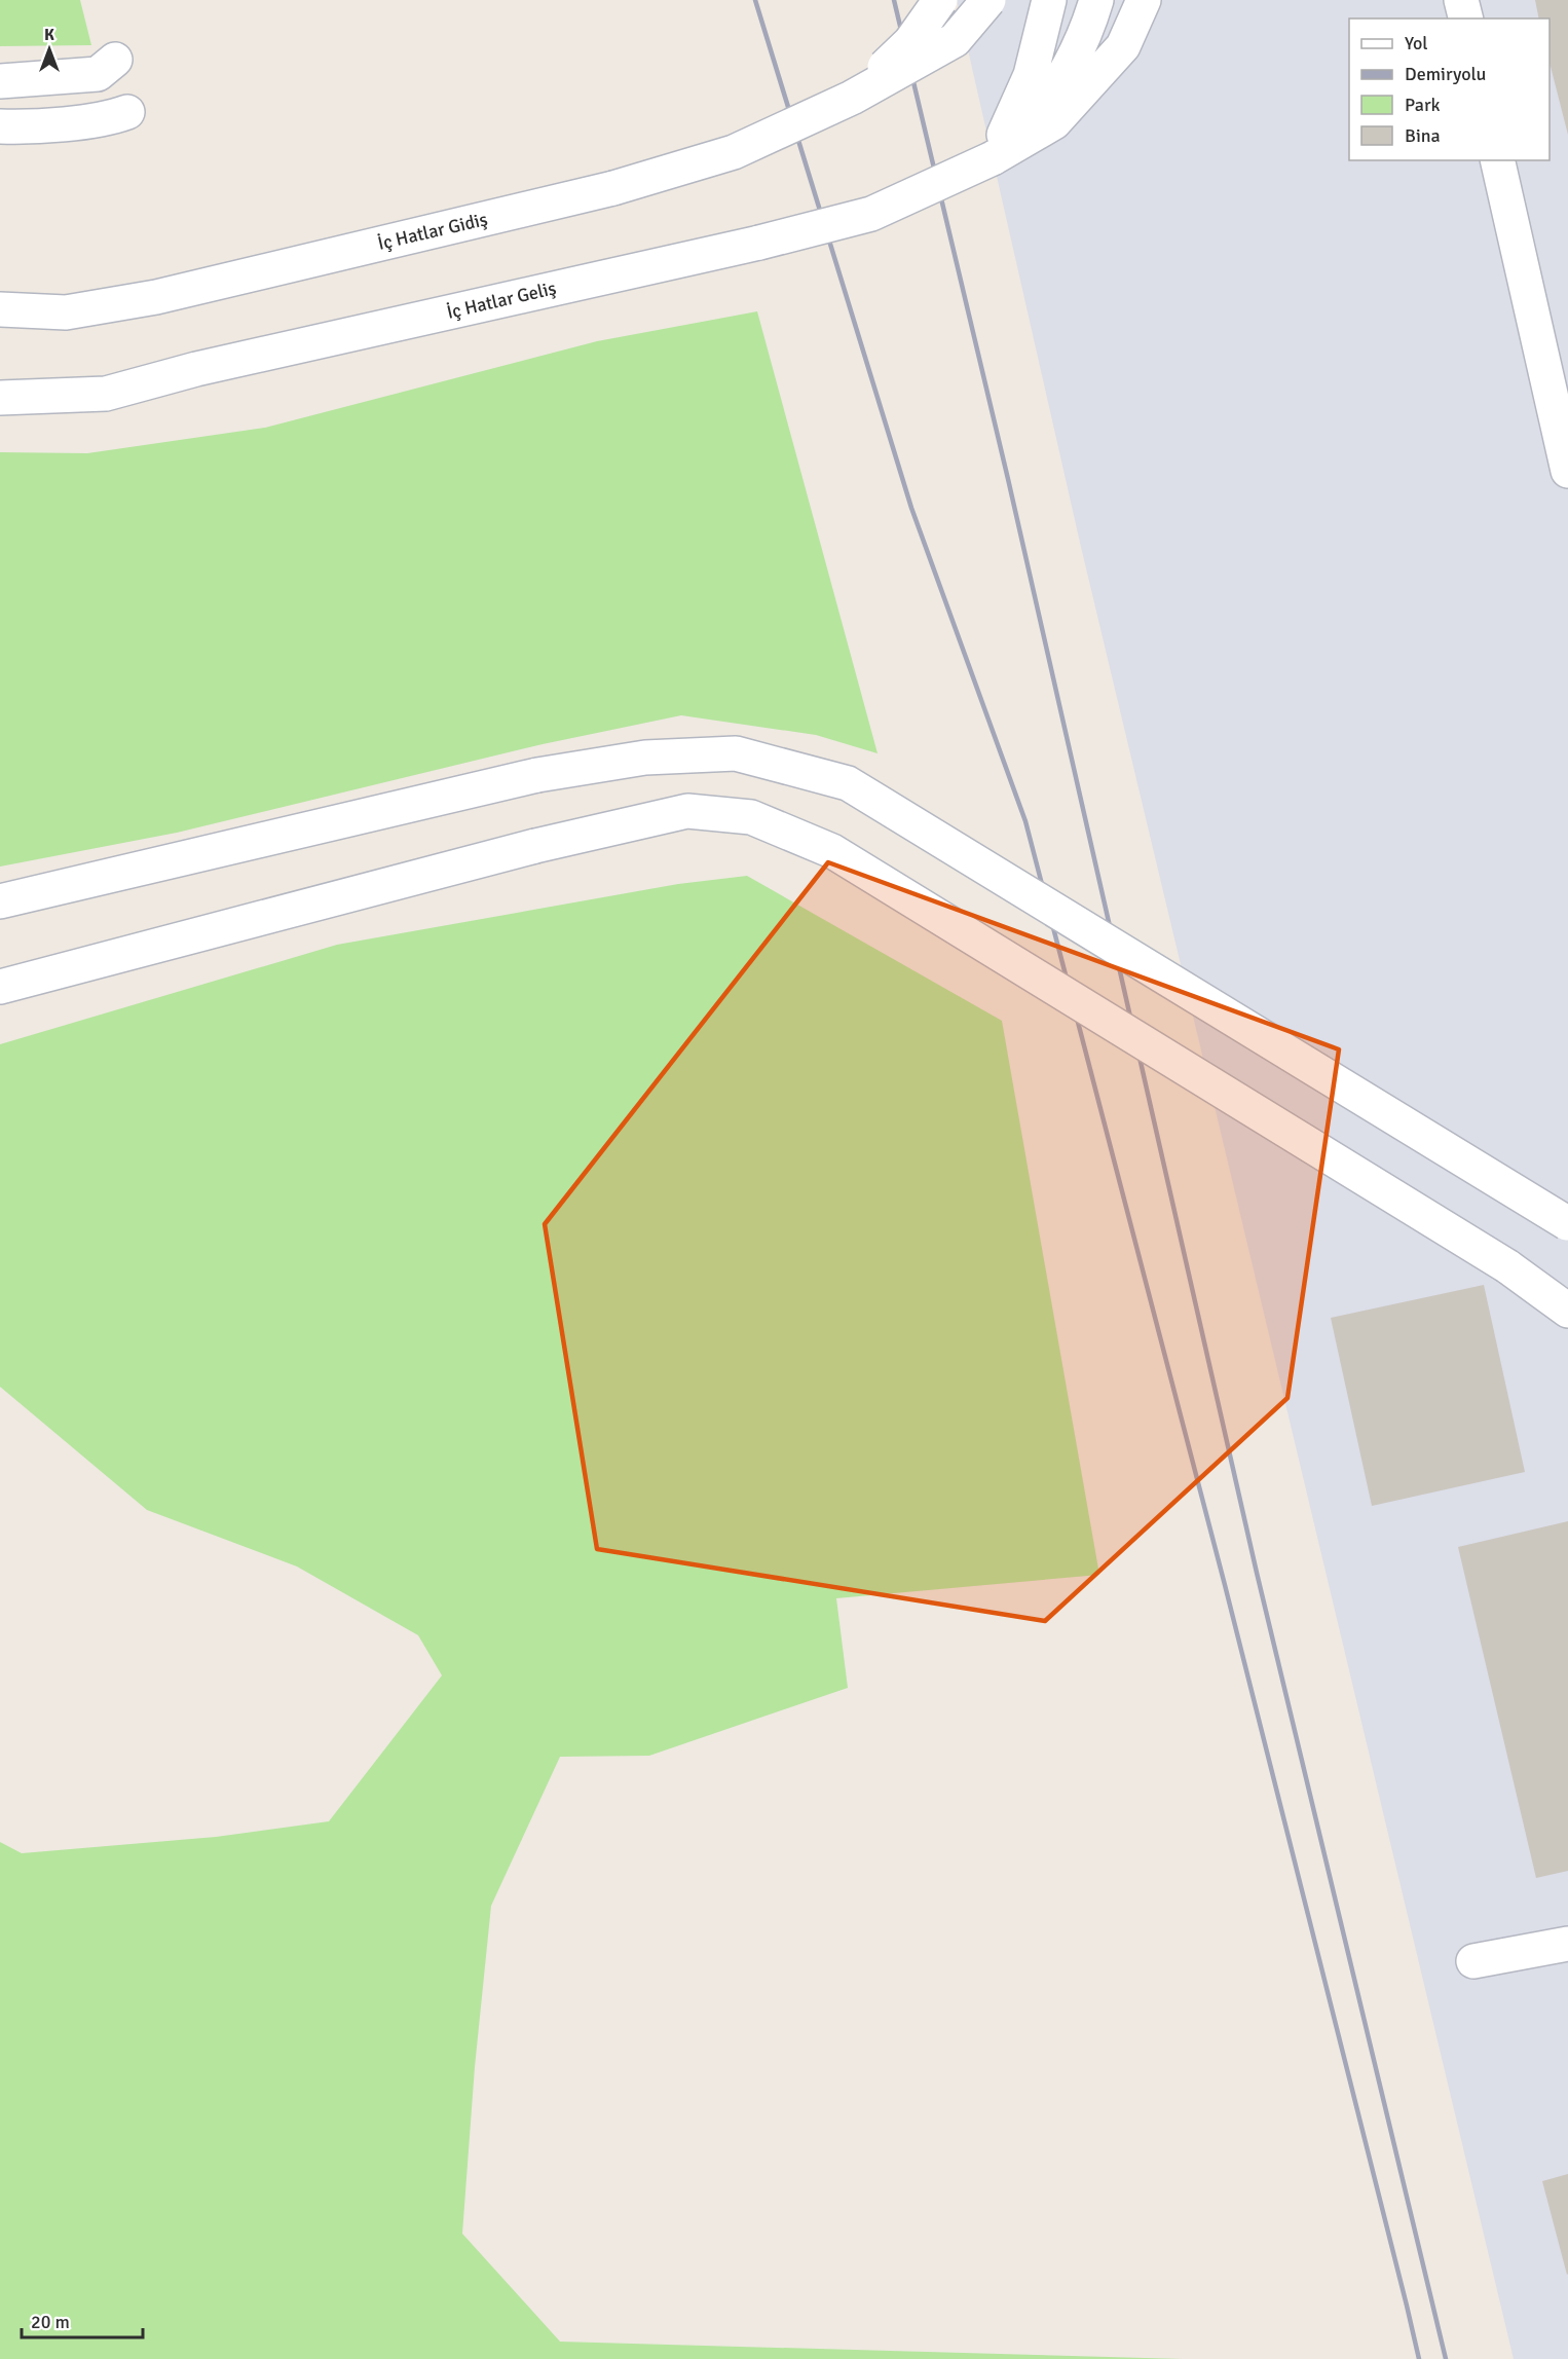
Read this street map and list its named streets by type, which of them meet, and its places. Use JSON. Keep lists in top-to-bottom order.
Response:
{
  "streets": {
    "street": ["İç Hatlar Gidiş", "İç Hatlar Geliş"]
  },
  "legend": [
    "Yol",
    "Demiryolu",
    "Park",
    "Bina"
  ],
  "scale_bar": "20 m",
  "north": "top"
}
